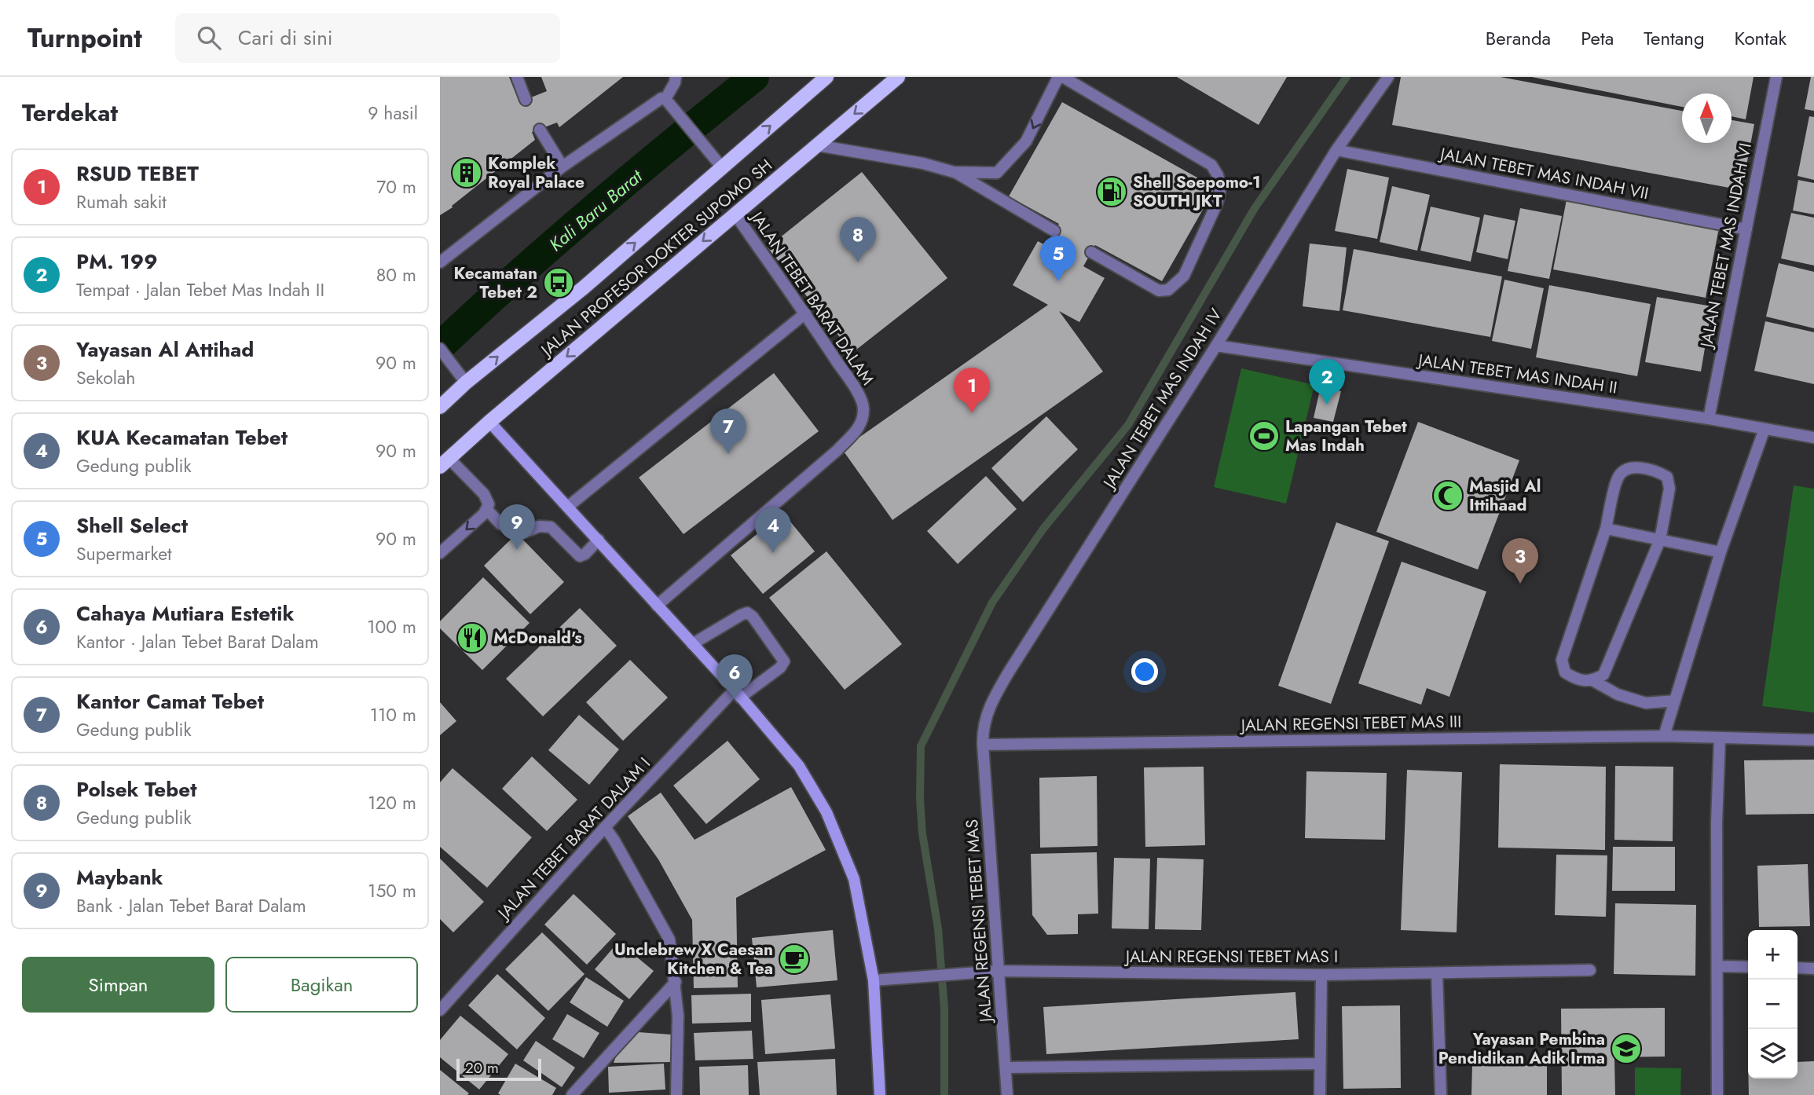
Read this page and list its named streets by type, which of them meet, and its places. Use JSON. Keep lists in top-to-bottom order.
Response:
{
  "streets": {
    "main road": ["JALAN PROFESOR DOKTER SUPOMO SH"],
    "street": [
      "JALAN TEBET MAS INDAH VII",
      "JALAN TEBET MAS INDAH VI",
      "JALAN TEBET BARAT DALAM",
      "JALAN TEBET MAS INDAH II",
      "JALAN TEBET MAS INDAH IV",
      "JALAN REGENSI TEBET MAS III",
      "JALAN TEBET BARAT DALAM I",
      "JALAN REGENSI TEBET MAS",
      "JALAN REGENSI TEBET MAS I"
    ]
  },
  "crossings": [
    ["JALAN TEBET MAS INDAH VII", "JALAN TEBET MAS INDAH VI"],
    ["JALAN TEBET MAS INDAH VII", "JALAN TEBET MAS INDAH IV"],
    ["JALAN TEBET MAS INDAH VI", "JALAN TEBET MAS INDAH II"],
    ["JALAN PROFESOR DOKTER SUPOMO SH", "JALAN TEBET BARAT DALAM"],
    ["JALAN TEBET MAS INDAH II", "JALAN TEBET MAS INDAH IV"],
    ["JALAN TEBET MAS INDAH IV", "JALAN REGENSI TEBET MAS III"],
    ["JALAN TEBET MAS INDAH IV", "JALAN REGENSI TEBET MAS"],
    ["JALAN REGENSI TEBET MAS III", "JALAN REGENSI TEBET MAS"],
    ["JALAN REGENSI TEBET MAS", "JALAN REGENSI TEBET MAS I"]
  ],
  "water": ["Kali Baru Barat"],
  "places": {
    "building": ["Komplek Royal Palace"],
    "fuel station": ["Shell Soepomo-1 SOUTH JKT"],
    "bus stop": ["Kecamatan Tebet 2"],
    "sports": ["Lapangan Tebet Mas Indah"],
    "mosque": ["Masjid Al Ittihaad"],
    "restaurant": ["McDonald's"],
    "cafe": ["Unclebrew X Caesan Kitchen & Tea"],
    "school or university": ["Yayasan Pembina Pendidikan Adik Irma"]
  },
  "scale_bar": "20 m",
  "north": "top",
  "page": {
    "header": "Turnpoint",
    "search": "Cari di sini",
    "nav": [
      "Beranda",
      "Peta",
      "Tentang",
      "Kontak"
    ],
    "heading": ["Terdekat", "9 hasil"],
    "list": [
      {
        "mark": "1",
        "name": "RSUD TEBET",
        "note": "Rumah sakit",
        "value": "70 m"
      },
      {
        "mark": "2",
        "name": "PM. 199",
        "note": "Tempat · Jalan Tebet Mas Indah II",
        "value": "80 m"
      },
      {
        "mark": "3",
        "name": "Yayasan Al Attihad",
        "note": "Sekolah",
        "value": "90 m"
      },
      {
        "mark": "4",
        "name": "KUA Kecamatan Tebet",
        "note": "Gedung publik",
        "value": "90 m"
      },
      {
        "mark": "5",
        "name": "Shell Select",
        "note": "Supermarket",
        "value": "90 m"
      },
      {
        "mark": "6",
        "name": "Cahaya Mutiara Estetik",
        "note": "Kantor · Jalan Tebet Barat Dalam",
        "value": "100 m"
      },
      {
        "mark": "7",
        "name": "Kantor Camat Tebet",
        "note": "Gedung publik",
        "value": "110 m"
      },
      {
        "mark": "8",
        "name": "Polsek Tebet",
        "note": "Gedung publik",
        "value": "120 m"
      },
      {
        "mark": "9",
        "name": "Maybank",
        "note": "Bank · Jalan Tebet Barat Dalam",
        "value": "150 m"
      }
    ],
    "pins": [
      "8",
      "5",
      "2",
      "1",
      "7",
      "9",
      "4",
      "3",
      "6"
    ],
    "map_buttons": ["+", "−"],
    "buttons": ["Simpan", "Bagikan"],
    "scale": "20 m"
  }
}
